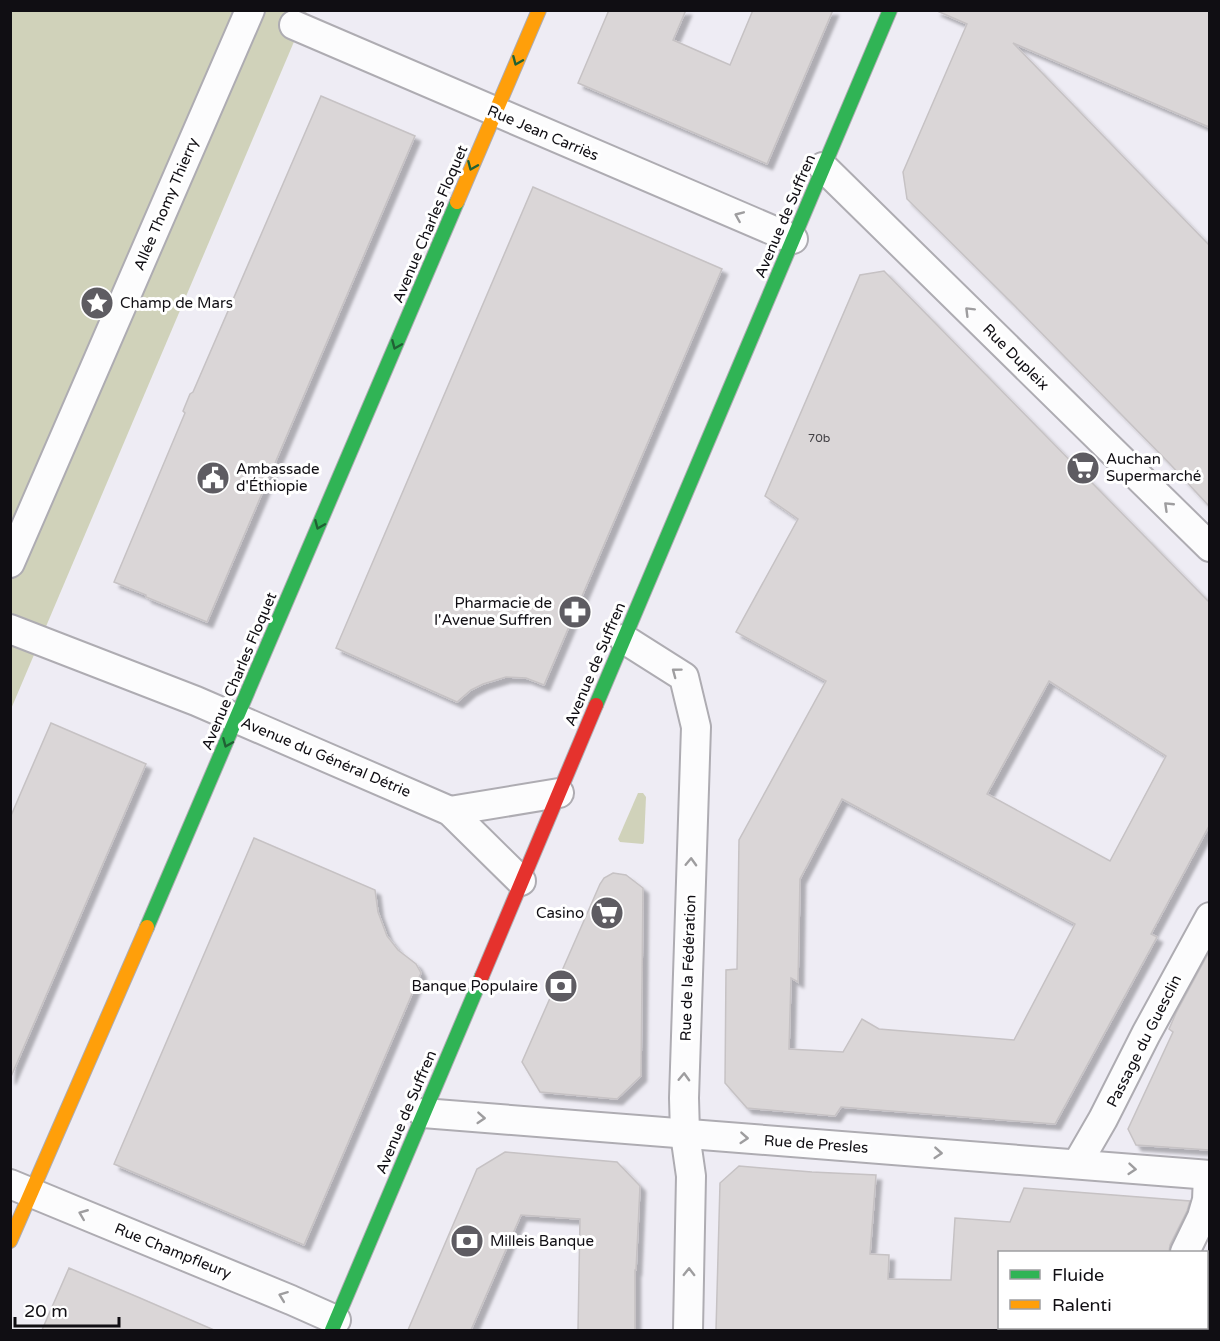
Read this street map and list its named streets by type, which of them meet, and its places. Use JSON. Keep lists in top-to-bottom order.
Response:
{
  "streets": {
    "main road": ["Avenue de Suffren", "Avenue Charles Floquet"],
    "street": [
      "Rue Jean Carriès",
      "Allée Thomy Thierry",
      "Rue Dupleix",
      "Avenue du Général Détrie",
      "Rue de la Fédération",
      "Passage du Guesclin",
      "Rue de Presles",
      "Rue Champfleury"
    ]
  },
  "crossings": [
    ["Rue Jean Carriès", "Avenue de Suffren"],
    ["Rue Jean Carriès", "Avenue Charles Floquet"],
    ["Avenue de Suffren", "Rue Dupleix"],
    ["Avenue de Suffren", "Avenue du Général Détrie"],
    ["Avenue de Suffren", "Rue de la Fédération"],
    ["Avenue de Suffren", "Rue de Presles"],
    ["Avenue de Suffren", "Rue Champfleury"],
    ["Avenue Charles Floquet", "Avenue du Général Détrie"],
    ["Avenue Charles Floquet", "Rue Champfleury"],
    ["Rue de la Fédération", "Rue de Presles"],
    ["Passage du Guesclin", "Rue de Presles"]
  ],
  "one_way": [
    "Rue Jean Carriès",
    "Avenue Charles Floquet",
    "Rue Dupleix",
    "Rue de la Fédération",
    "Rue de Presles",
    "Rue Champfleury"
  ],
  "places": {
    "place": ["Champ de Mars"],
    "supermarket": ["Auchan Supermarché", "Casino"],
    "public building": ["Ambassade d'Éthiopie"],
    "pharmacy": ["Pharmacie de l'Avenue Suffren"],
    "bank": ["Banque Populaire", "Milleis Banque"]
  },
  "house_numbers": ["70b"],
  "legend": ["Fluide", "Ralenti"],
  "scale_bar": "20 m"
}
